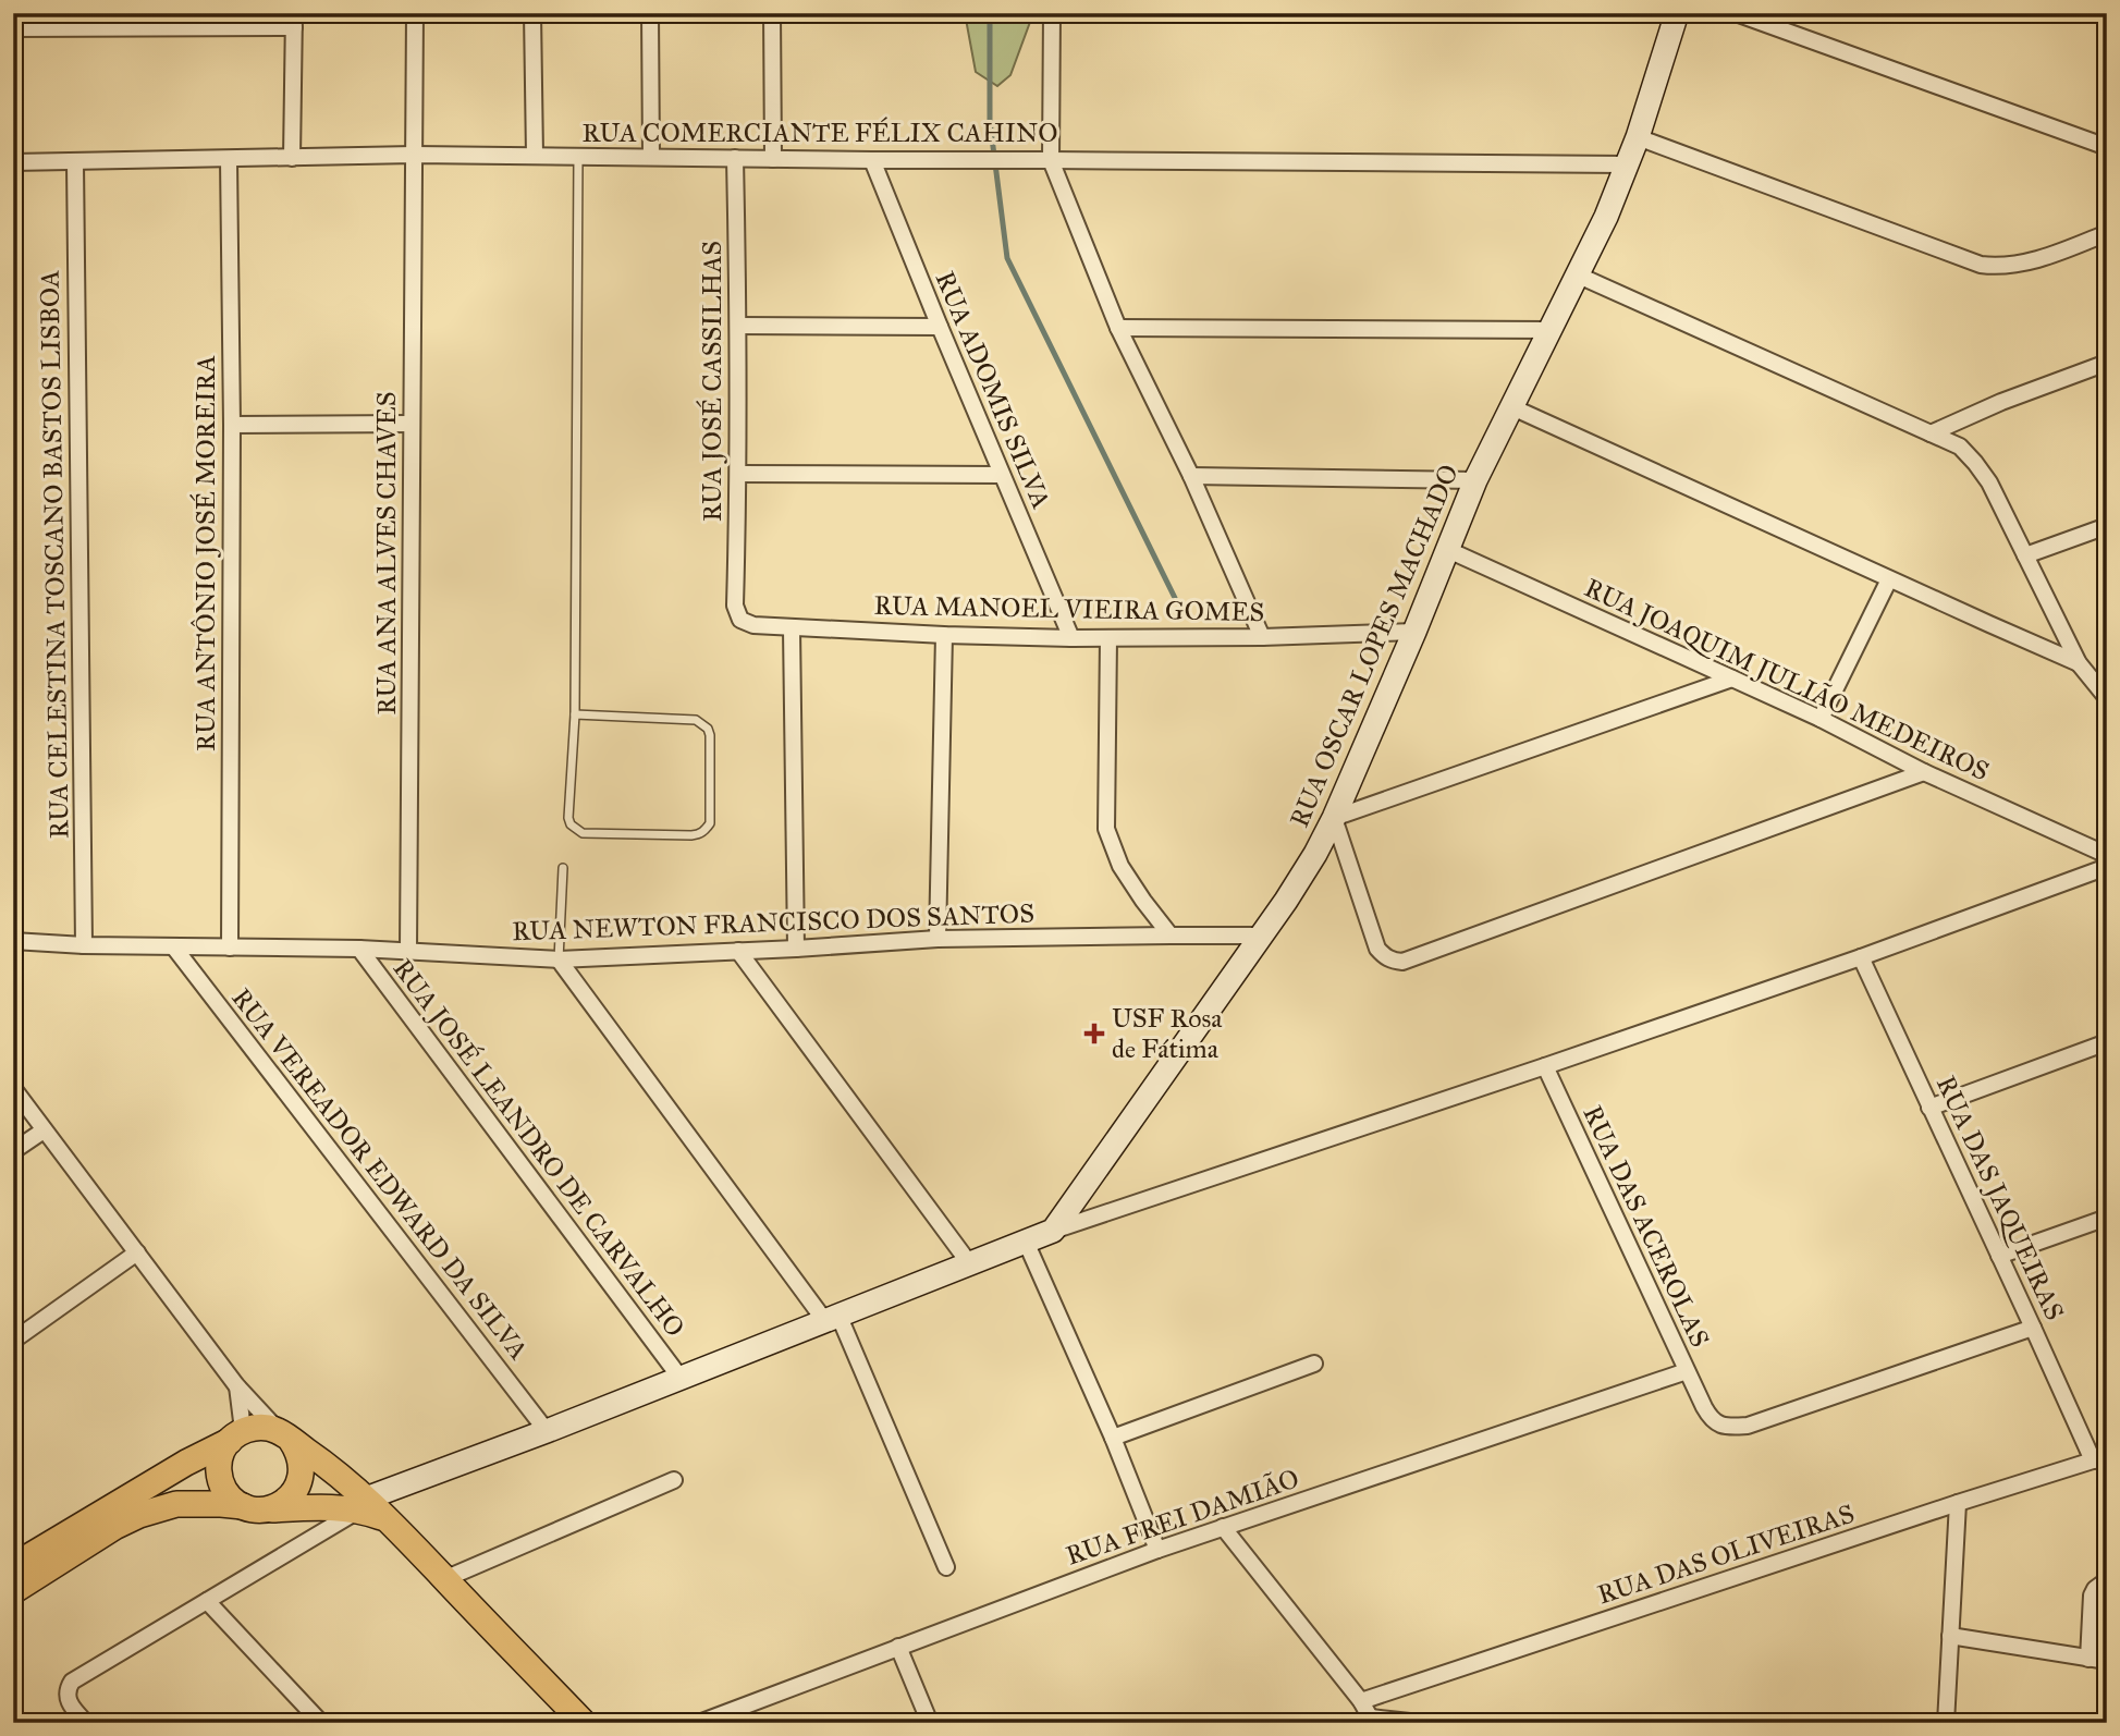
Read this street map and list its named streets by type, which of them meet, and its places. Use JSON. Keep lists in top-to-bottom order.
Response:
{
  "streets": {
    "street": [
      "RUA COMERCIANTE FÉLIX CAHINO",
      "RUA JOSÉ CASSILHAS",
      "RUA ADOMIS SILVA",
      "RUA ANTÔNIO JOSÉ MOREIRA",
      "RUA ANA ALVES CHAVES",
      "RUA CELESTINA TOSCANO BASTOS LISBOA",
      "RUA MANOEL VIEIRA GOMES",
      "RUA OSCAR LOPES MACHADO",
      "RUA JOAQUIM JULIÃO MEDEIROS",
      "RUA NEWTON FRANCISCO DOS SANTOS",
      "RUA JOSÉ LEANDRO DE CARVALHO",
      "RUA VEREADOR EDWARD DA SILVA",
      "RUA DAS JAQUEIRAS",
      "RUA DAS ACEROLAS",
      "RUA FREI DAMIÃO",
      "RUA DAS OLIVEIRAS"
    ]
  },
  "crossings": [
    ["RUA COMERCIANTE FÉLIX CAHINO", "RUA JOSÉ CASSILHAS"],
    ["RUA COMERCIANTE FÉLIX CAHINO", "RUA ADOMIS SILVA"],
    ["RUA COMERCIANTE FÉLIX CAHINO", "RUA ANTÔNIO JOSÉ MOREIRA"],
    ["RUA COMERCIANTE FÉLIX CAHINO", "RUA ANA ALVES CHAVES"],
    ["RUA COMERCIANTE FÉLIX CAHINO", "RUA CELESTINA TOSCANO BASTOS LISBOA"],
    ["RUA COMERCIANTE FÉLIX CAHINO", "RUA OSCAR LOPES MACHADO"],
    ["RUA JOSÉ CASSILHAS", "RUA MANOEL VIEIRA GOMES"],
    ["RUA ADOMIS SILVA", "RUA MANOEL VIEIRA GOMES"],
    ["RUA ANTÔNIO JOSÉ MOREIRA", "RUA NEWTON FRANCISCO DOS SANTOS"],
    ["RUA ANA ALVES CHAVES", "RUA NEWTON FRANCISCO DOS SANTOS"],
    ["RUA CELESTINA TOSCANO BASTOS LISBOA", "RUA NEWTON FRANCISCO DOS SANTOS"],
    ["RUA MANOEL VIEIRA GOMES", "RUA OSCAR LOPES MACHADO"],
    ["RUA OSCAR LOPES MACHADO", "RUA JOAQUIM JULIÃO MEDEIROS"],
    ["RUA OSCAR LOPES MACHADO", "RUA NEWTON FRANCISCO DOS SANTOS"],
    ["RUA NEWTON FRANCISCO DOS SANTOS", "RUA JOSÉ LEANDRO DE CARVALHO"],
    ["RUA NEWTON FRANCISCO DOS SANTOS", "RUA VEREADOR EDWARD DA SILVA"],
    ["RUA DAS JAQUEIRAS", "RUA DAS ACEROLAS"],
    ["RUA DAS JAQUEIRAS", "RUA DAS OLIVEIRAS"],
    ["RUA DAS ACEROLAS", "RUA FREI DAMIÃO"]
  ],
  "places": {
    "health": ["USF Rosa de Fátima"]
  }
}
